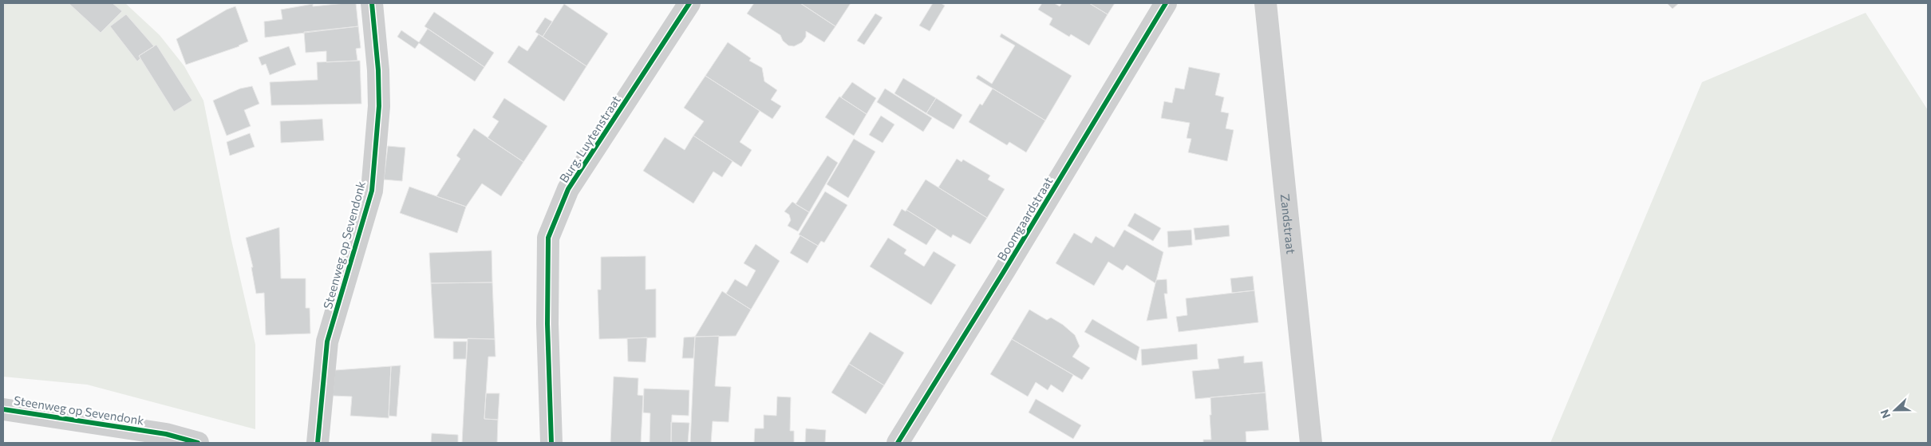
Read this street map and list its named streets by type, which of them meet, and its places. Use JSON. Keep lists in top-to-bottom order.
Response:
{
  "streets": {
    "street": [
      "Burg. Luytenstraat",
      "Boomgaardstraat",
      "Zandstraat",
      "Steenweg op Sevendonk"
    ]
  },
  "north": "left"
}
